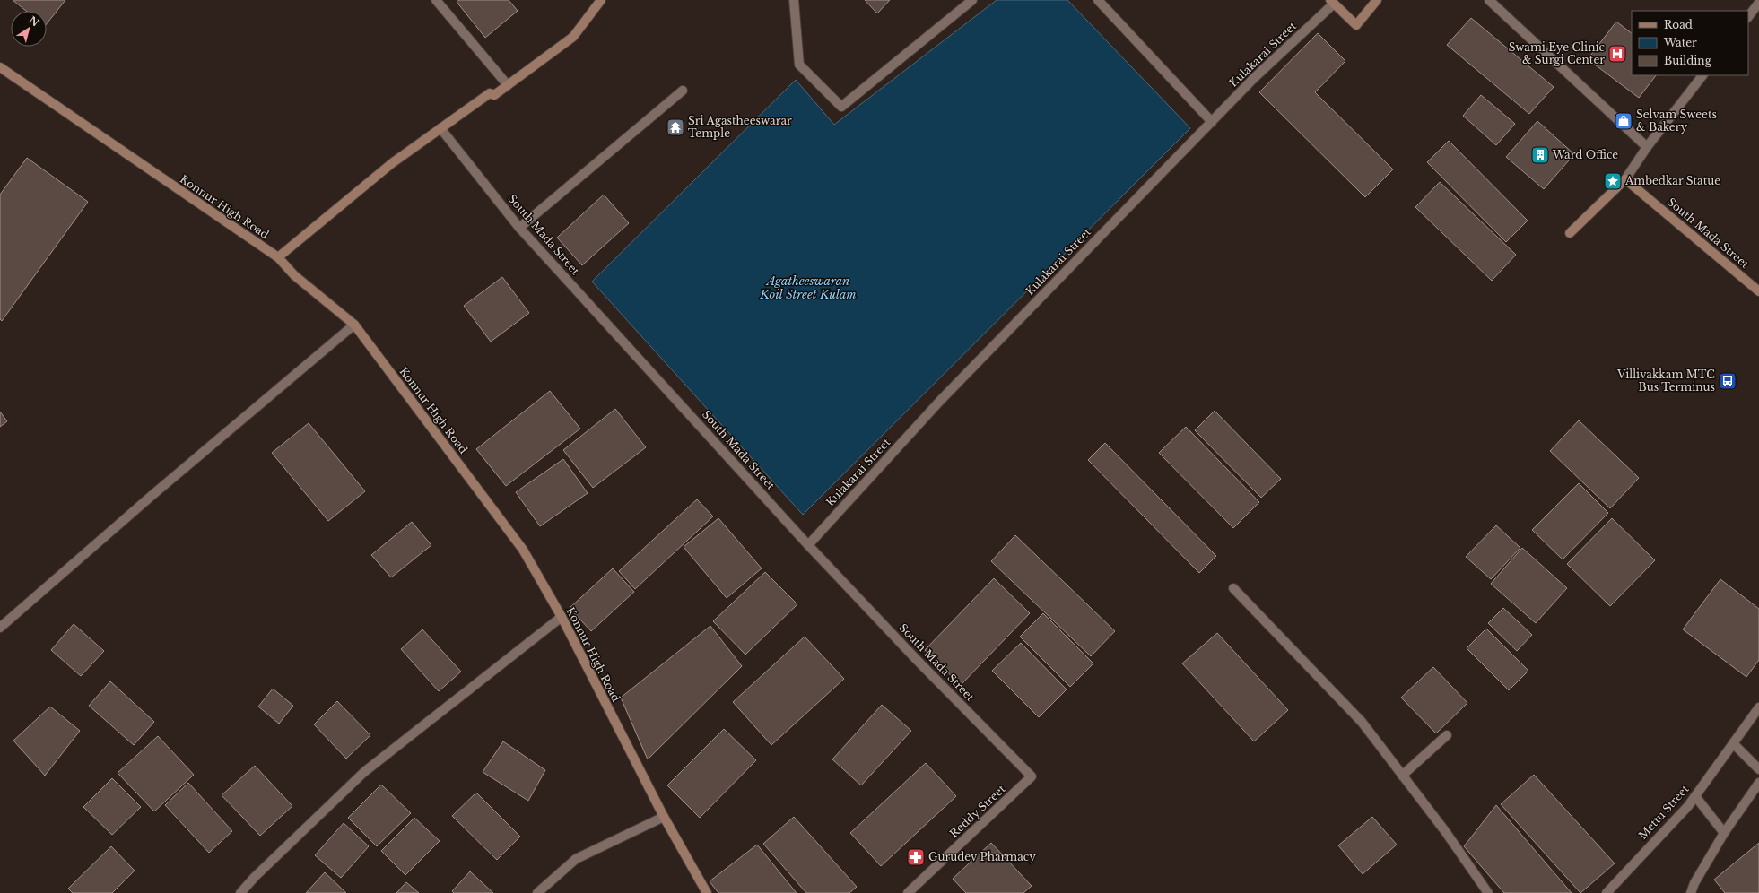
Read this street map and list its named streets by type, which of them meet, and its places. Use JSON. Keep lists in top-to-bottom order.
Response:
{
  "streets": {
    "main road": ["Konnur High Road", "South Mada Street"],
    "street": ["Kulakarai Street", "Reddy Street", "Mettu Street"]
  },
  "crossings": [
    ["Kulakarai Street", "South Mada Street"],
    ["South Mada Street", "Reddy Street"]
  ],
  "water": ["Agatheeswaran Koil Street Kulam"],
  "places": {
    "hospital": ["Swami Eye Clinic & Surgi Center"],
    "shop": ["Selvam Sweets & Bakery"],
    "temple": ["Sri Agastheeswarar Temple"],
    "building": ["Ward Office"],
    "place": ["Ambedkar Statue"],
    "bus stop": ["Villivakkam MTC Bus Terminus"],
    "pharmacy": ["Gurudev Pharmacy"]
  },
  "legend": ["Road", "Water", "Building"],
  "north": "top right"
}
